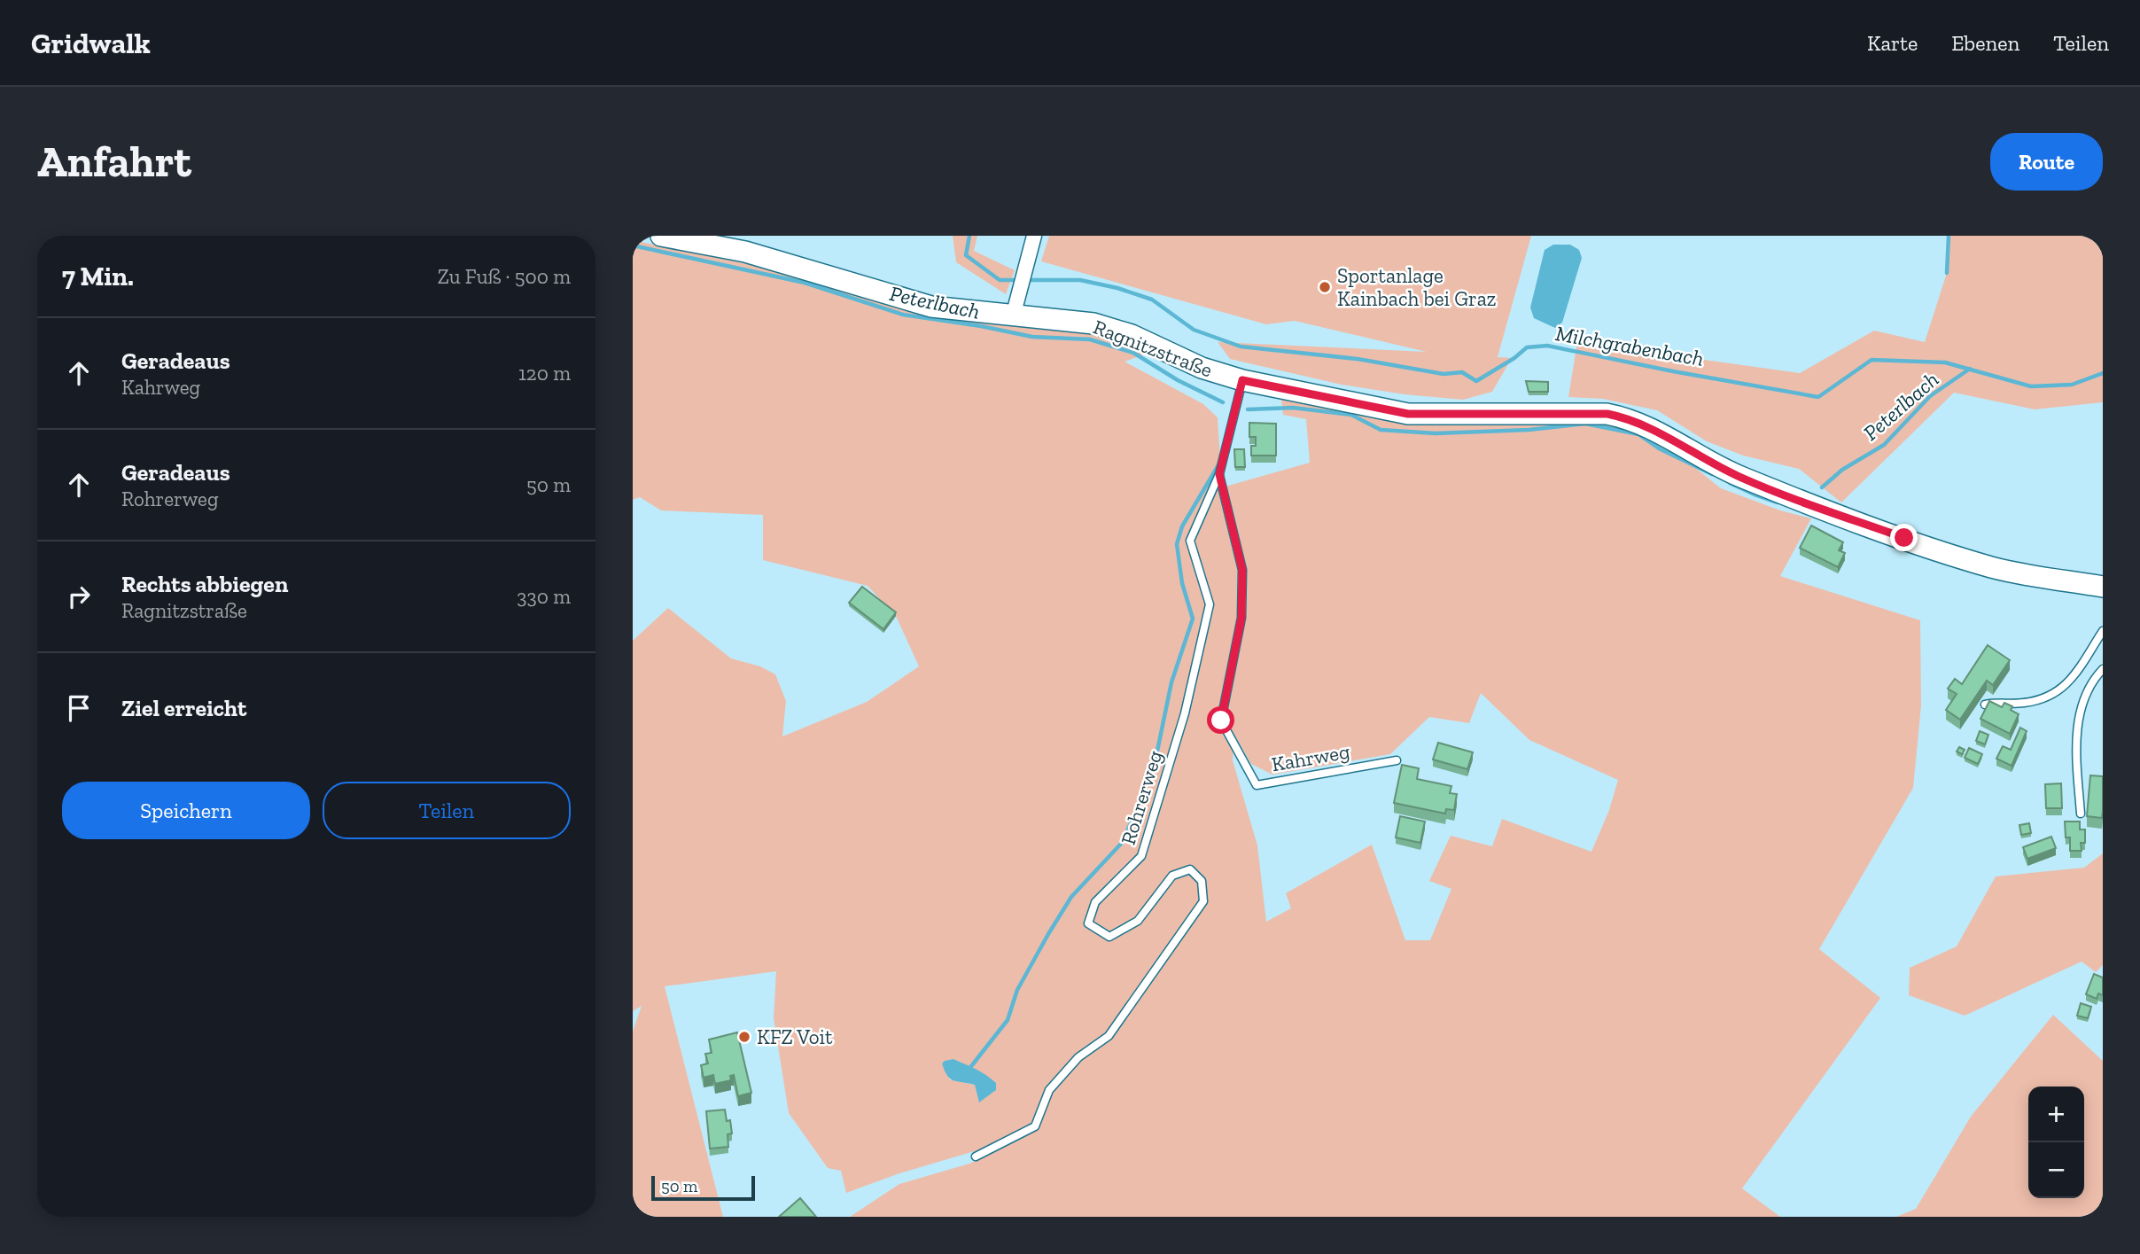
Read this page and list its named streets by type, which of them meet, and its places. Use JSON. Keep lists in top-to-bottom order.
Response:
{
  "streets": {
    "main road": ["Ragnitzstraße"],
    "lane": ["Kahrweg", "Rohrerweg"]
  },
  "crossings": [
    ["Ragnitzstraße", "Rohrerweg"],
    ["Kahrweg", "Rohrerweg"]
  ],
  "water": ["Peterlbach", "Milchgrabenbach"],
  "places": ["Sportanlage Kainbach bei Graz", "KFZ Voit"],
  "scale_bar": "50 m",
  "page": {
    "header": "Gridwalk",
    "nav": ["Karte", "Ebenen", "Teilen"],
    "buttons": [
      "Route",
      ["Speichern", "Teilen"]
    ],
    "title": "Anfahrt",
    "heading": ["7 Min.", "Zu Fuß · 500 m"],
    "list": [
      ["Geradeaus", "Kahrweg", "120 m"],
      ["Geradeaus", "Rohrerweg", "50 m"],
      ["Rechts abbiegen", "Ragnitzstraße", "330 m"],
      "Ziel erreicht"
    ],
    "map_buttons": ["+", "−"],
    "scale": "50 m"
  }
}
